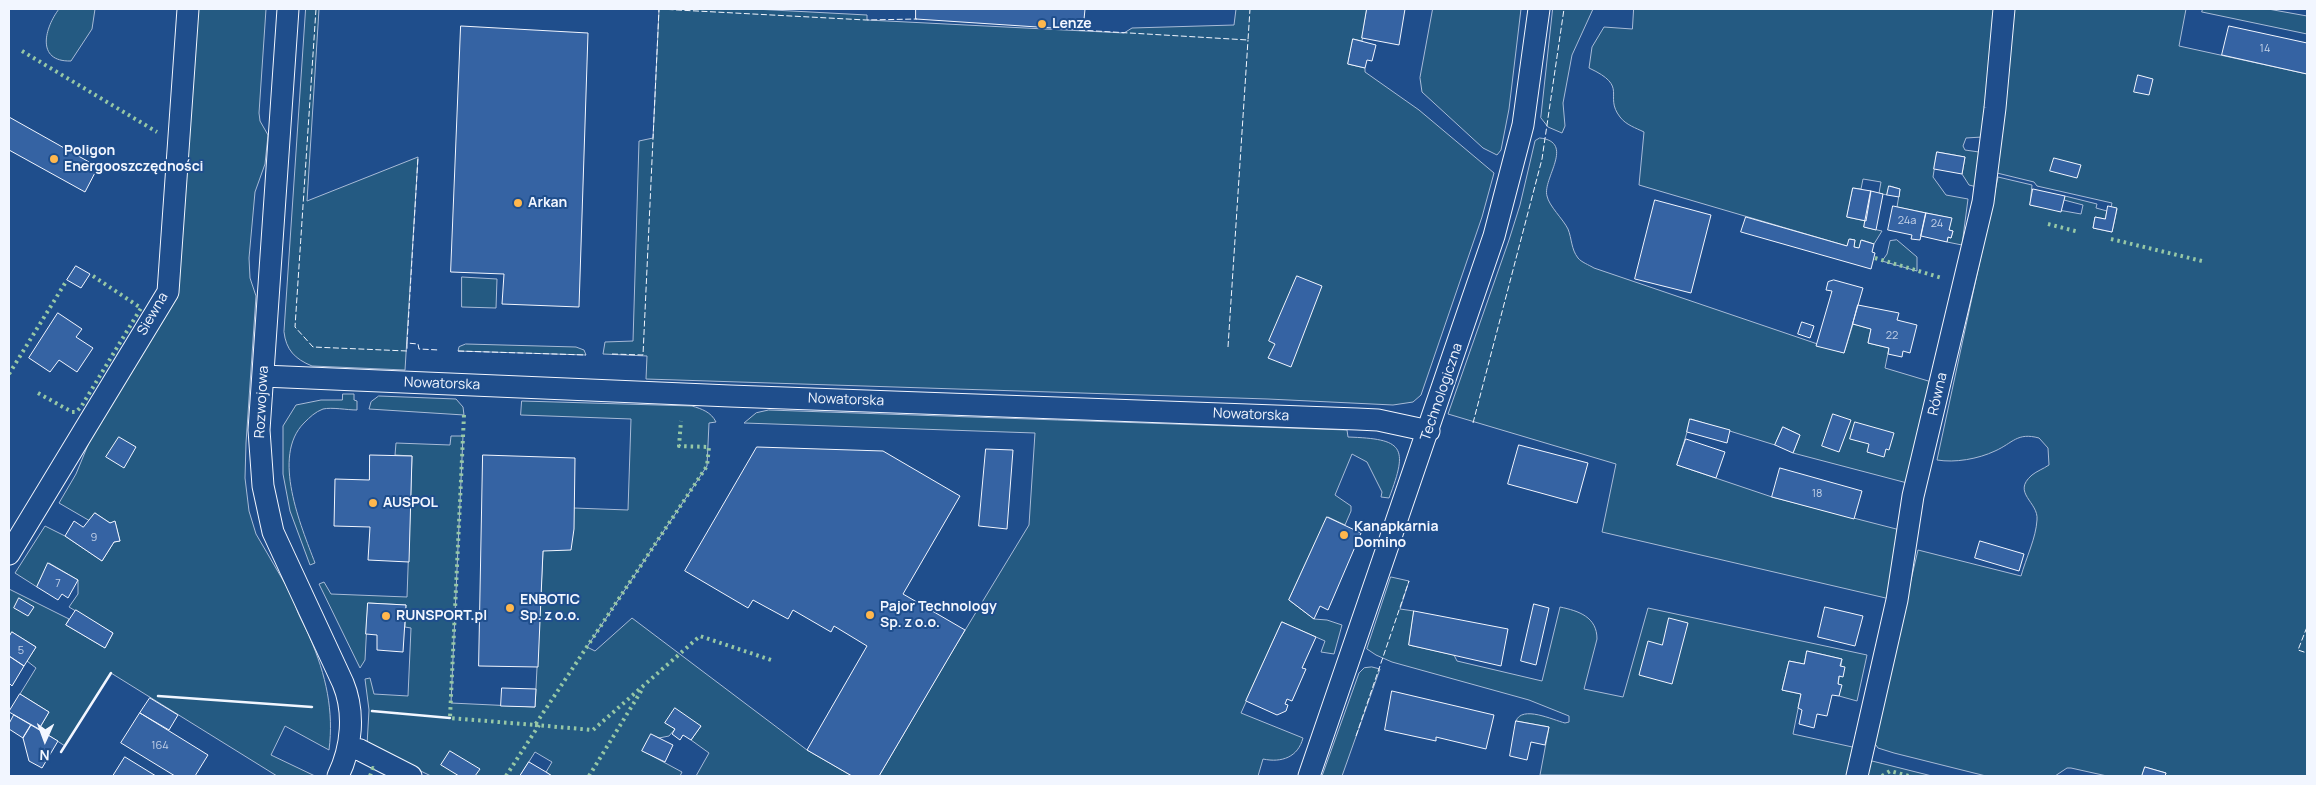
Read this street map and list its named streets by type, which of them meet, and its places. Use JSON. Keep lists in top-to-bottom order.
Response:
{
  "streets": {
    "street": [
      "Siewna",
      "Nowatorska",
      "Technologiczna",
      "Równa",
      "Rozwojowa"
    ]
  },
  "crossings": [
    ["Nowatorska", "Technologiczna"],
    ["Nowatorska", "Rozwojowa"]
  ],
  "places": [
    "Lenze",
    "Poligon Energooszczędności",
    "Arkan",
    "AUSPOL",
    "Kanapkarnia Domino",
    "ENBOTIC Sp. z o.o.",
    "Pajor Technology Sp. z o.o.",
    "RUNSPORT.pl"
  ],
  "house_numbers": [
    "14",
    "24a",
    "24",
    "22",
    "18",
    "9",
    "7",
    "5",
    "164"
  ],
  "north": "bottom"
}
